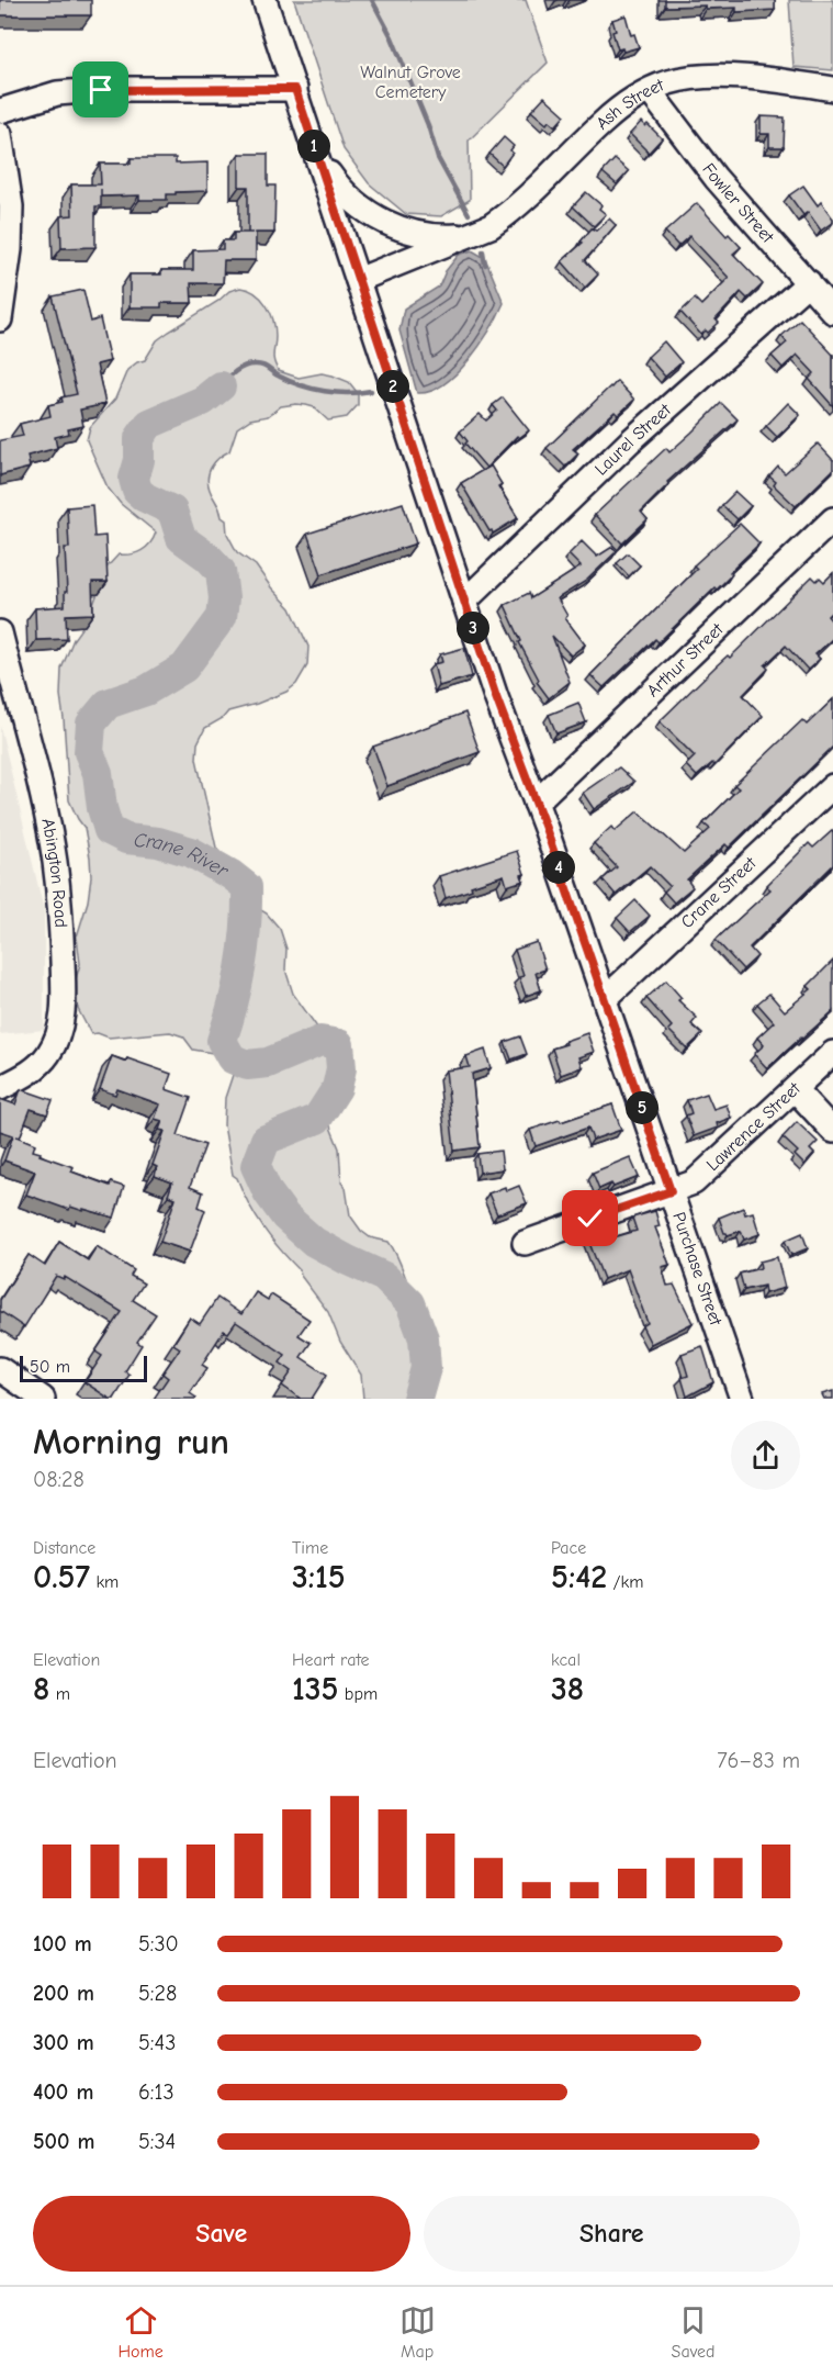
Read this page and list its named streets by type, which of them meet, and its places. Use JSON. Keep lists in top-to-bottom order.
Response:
{
  "streets": {
    "street": [
      "Ash Street",
      "Fowler Street",
      "Laurel Street",
      "Arthur Street",
      "Abington Road",
      "Crane Street",
      "Lawrence Street",
      "Purchase Street"
    ]
  },
  "crossings": [
    ["Ash Street", "Fowler Street"],
    ["Ash Street", "Purchase Street"],
    ["Fowler Street", "Laurel Street"],
    ["Laurel Street", "Purchase Street"],
    ["Arthur Street", "Purchase Street"],
    ["Crane Street", "Purchase Street"],
    ["Lawrence Street", "Purchase Street"]
  ],
  "water": ["Crane River"],
  "parks": ["Walnut Grove Cemetery"],
  "scale_bar": "50 m",
  "page": {
    "pins": [
      "1",
      "2",
      "3",
      "4",
      "5"
    ],
    "scale": "50 m",
    "heading": ["Morning run", "08:28"],
    "stats": [
      ["Distance", "0.57 km"],
      ["Time", "3:15"],
      ["Pace", "5:42 /km"],
      ["Elevation", "8 m"],
      ["Heart rate", "135 bpm"],
      ["kcal", "38"]
    ],
    "chart": ["Elevation", "76–83 m"],
    "list": [
      {
        "name": "100 m",
        "note": "5:30"
      },
      {
        "name": "200 m",
        "note": "5:28"
      },
      {
        "name": "300 m",
        "note": "5:43"
      },
      {
        "name": "400 m",
        "note": "6:13"
      },
      {
        "name": "500 m",
        "note": "5:34"
      }
    ],
    "buttons": ["Save", "Share"],
    "tabs": ["Home", "Map", "Saved"]
  }
}
